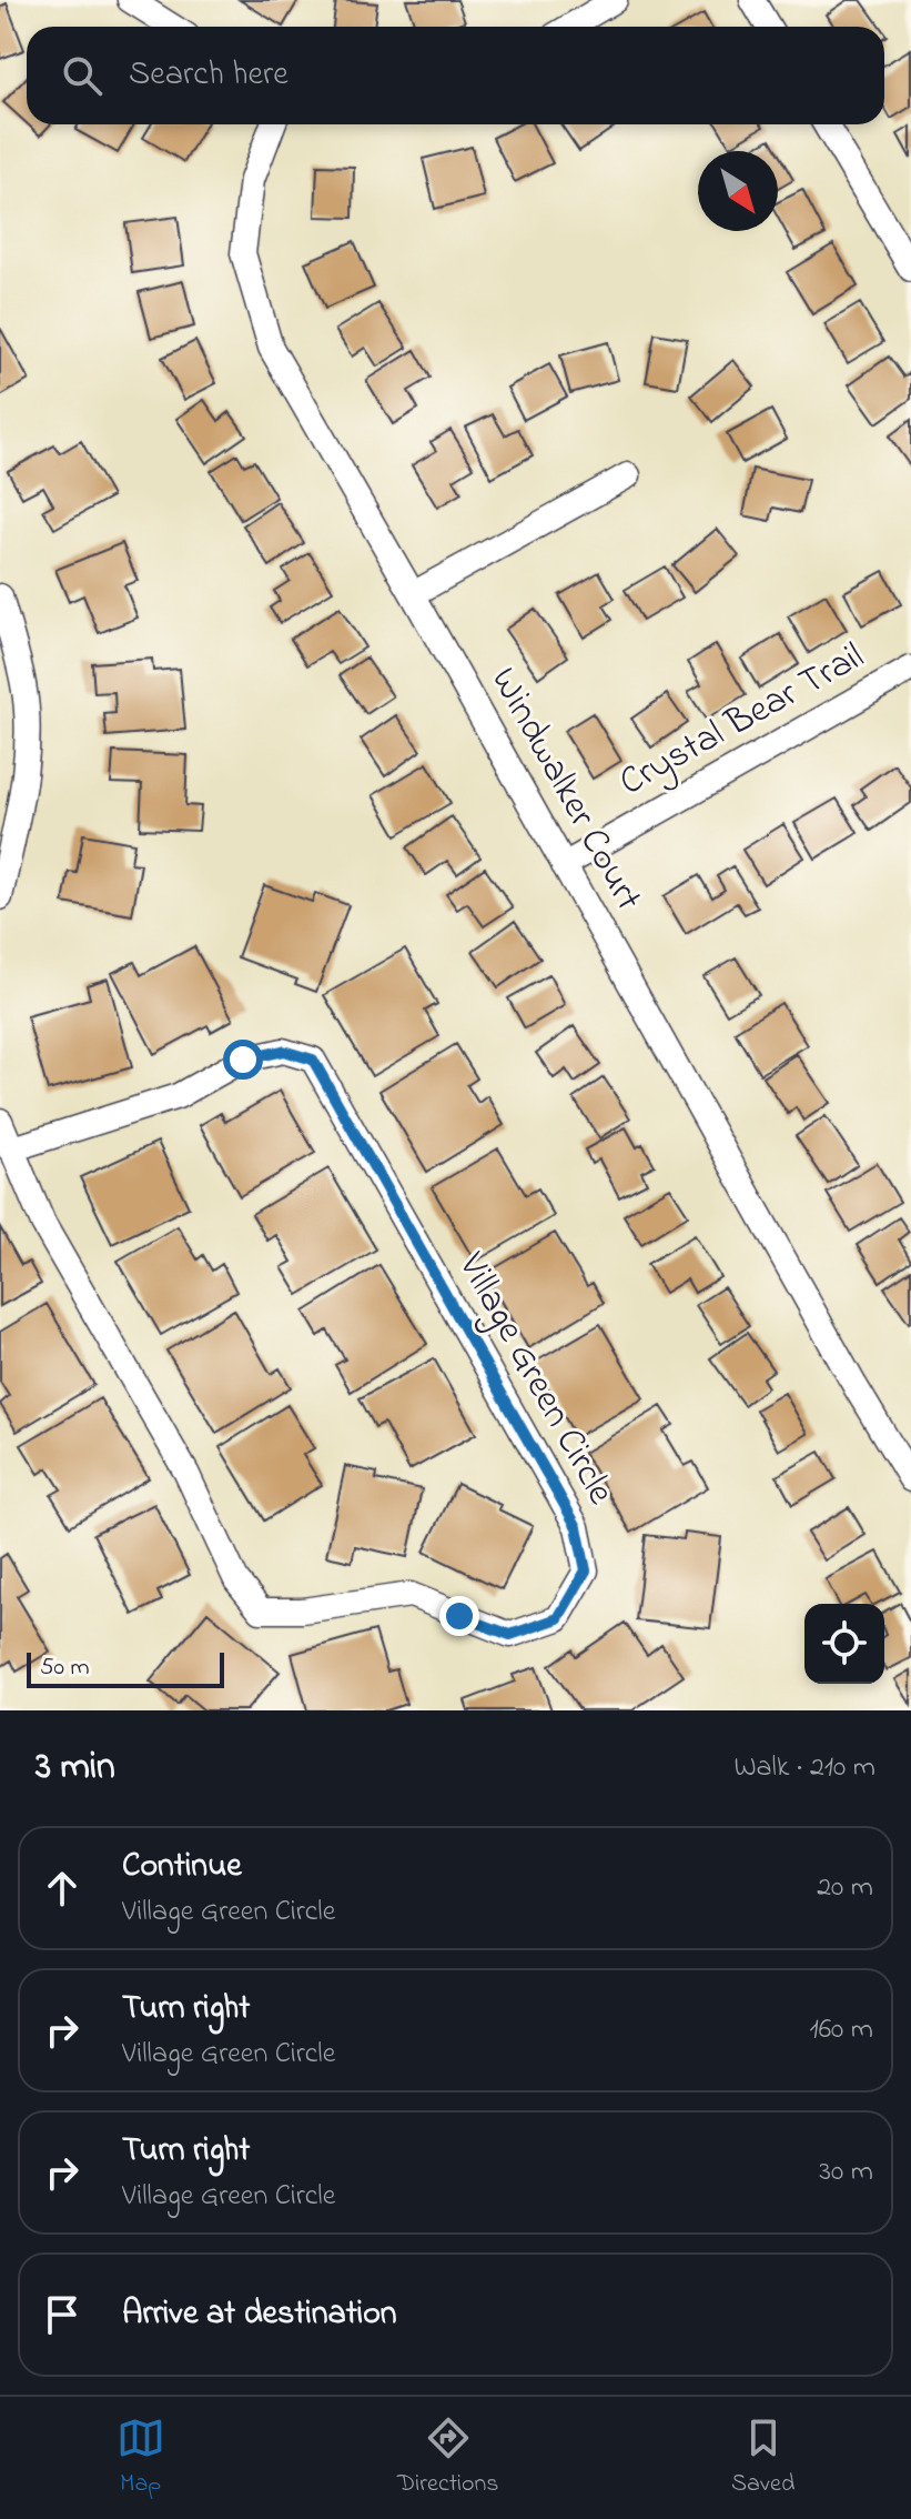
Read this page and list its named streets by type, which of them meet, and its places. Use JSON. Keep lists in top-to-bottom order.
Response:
{
  "streets": {
    "street": ["Crystal Bear Trail", "Windwalker Court", "Village Green Circle"]
  },
  "crossings": [
    ["Crystal Bear Trail", "Windwalker Court"]
  ],
  "scale_bar": "50 m",
  "north": "bottom right",
  "page": {
    "search": "Search here",
    "scale": "50 m",
    "heading": ["3 min", "Walk · 210 m"],
    "list": [
      ["Continue", "Village Green Circle", "20 m"],
      ["Turn right", "Village Green Circle", "160 m"],
      ["Turn right", "Village Green Circle", "30 m"],
      "Arrive at destination"
    ],
    "nav": ["Map", "Directions", "Saved"]
  }
}
